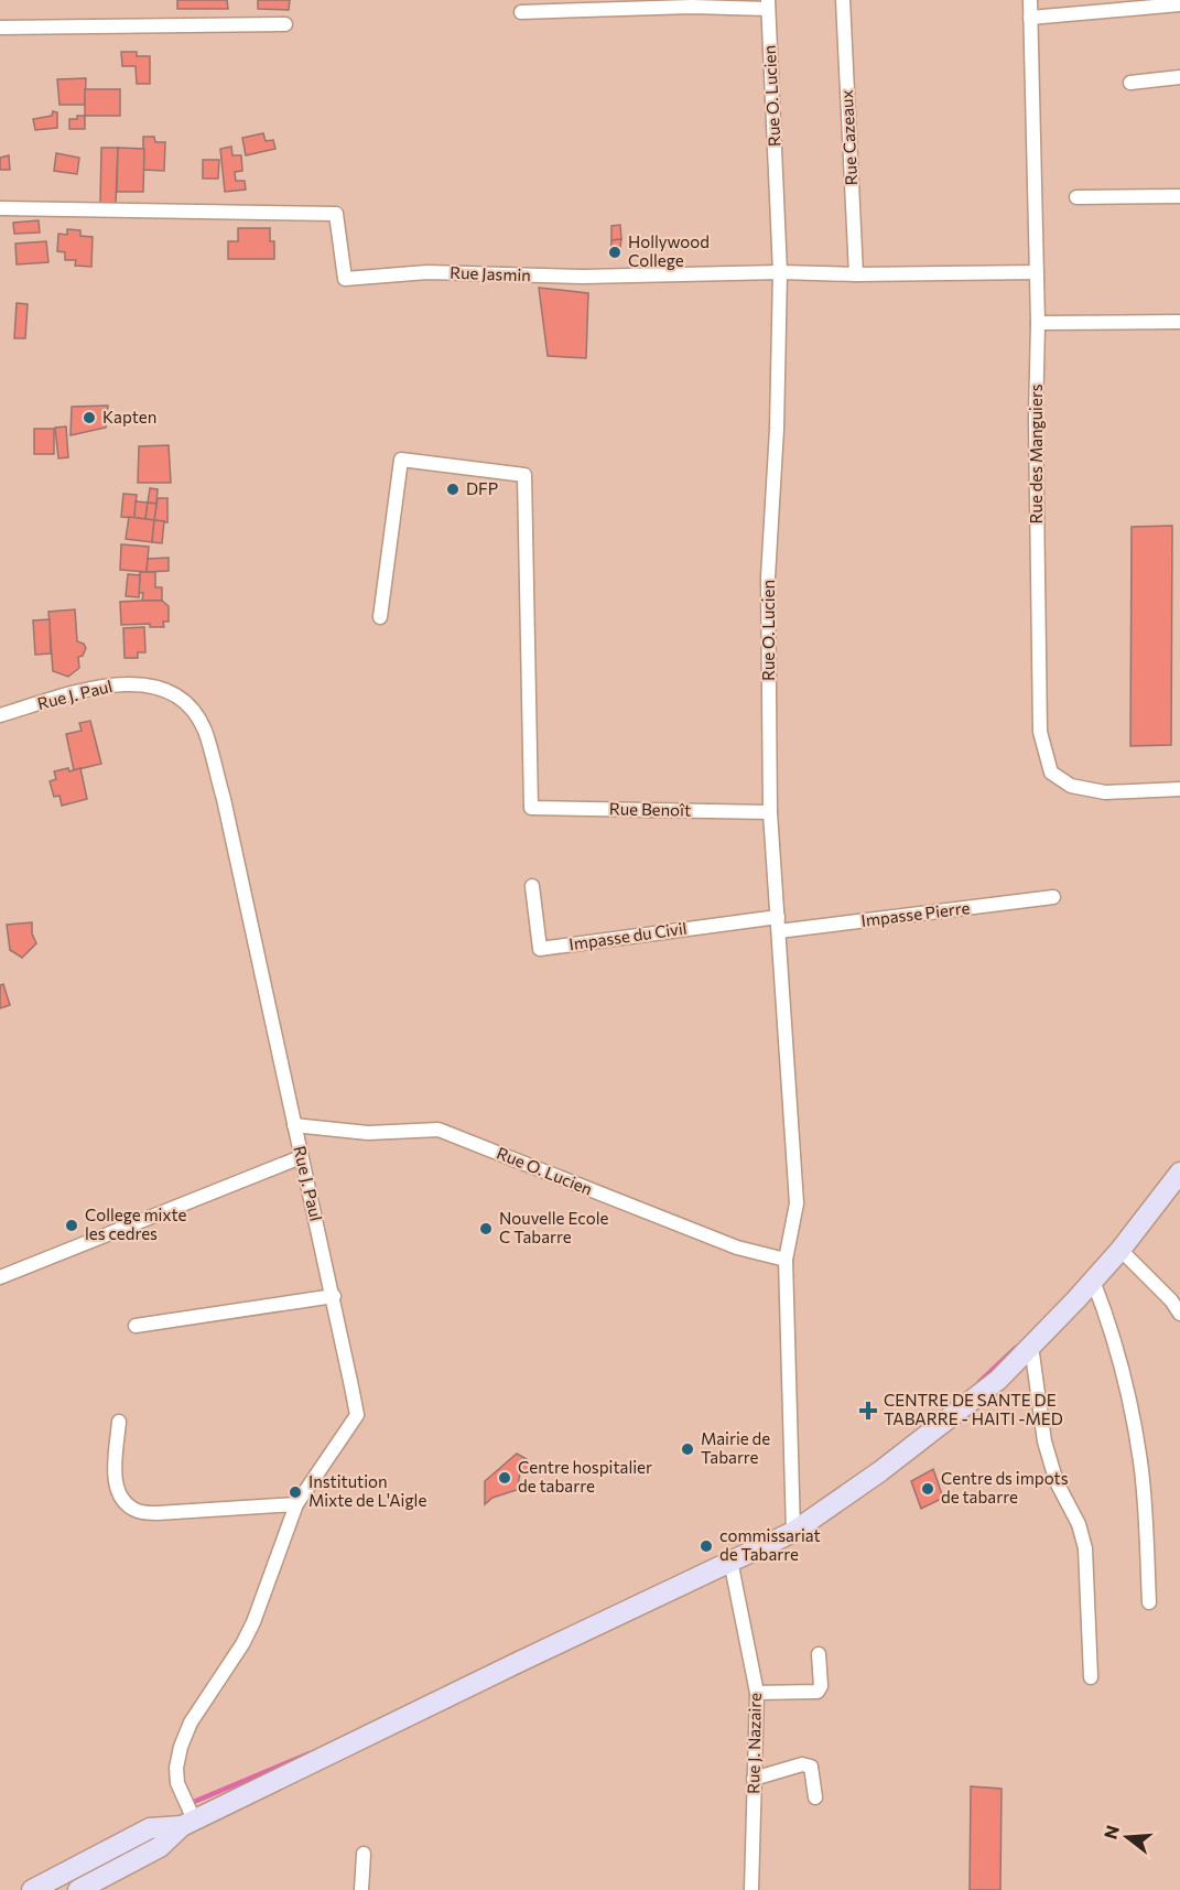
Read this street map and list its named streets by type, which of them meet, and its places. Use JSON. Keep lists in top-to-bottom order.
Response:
{
  "streets": {
    "street": [
      "Rue O. Lucien",
      "Rue Cazeaux",
      "Rue Jasmin",
      "Rue des Manguiers",
      "Rue J. Paul",
      "Rue Benoît",
      "Impasse Pierre",
      "Impasse du Civil",
      "Rue J. Nazaire"
    ]
  },
  "crossings": [
    ["Rue O. Lucien", "Rue Jasmin"],
    ["Rue O. Lucien", "Rue J. Paul"],
    ["Rue O. Lucien", "Rue Benoît"],
    ["Rue O. Lucien", "Impasse Pierre"],
    ["Rue O. Lucien", "Impasse du Civil"],
    ["Rue Cazeaux", "Rue Jasmin"],
    ["Rue Jasmin", "Rue des Manguiers"]
  ],
  "places": {
    "other": [
      "Hollywood College",
      "Kapten",
      "DFP",
      "College mixte les cedres",
      "Nouvelle Ecole C Tabarre",
      "Mairie de Tabarre",
      "Centre hospitalier de tabarre",
      "Centre ds impots de tabarre",
      "Institution Mixte de L'Aigle",
      "commissariat de Tabarre"
    ],
    "health": ["CENTRE DE SANTE DE TABARRE - HAITI -MED"]
  },
  "north": "left"
}
